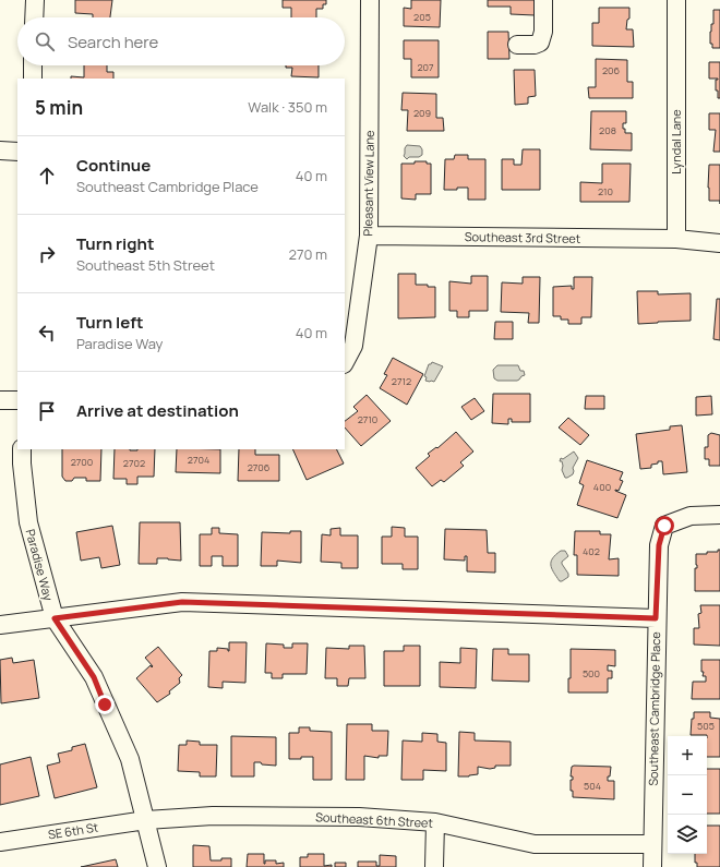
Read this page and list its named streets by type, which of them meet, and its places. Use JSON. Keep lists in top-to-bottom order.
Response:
{
  "streets": {
    "street": [
      "Lyndal Lane",
      "Pleasant View Lane",
      "Southeast 3rd Street",
      "Paradise Way",
      "Southeast Cambridge Place",
      "Southeast 6th Street",
      "SE 6th St"
    ]
  },
  "crossings": [
    ["Lyndal Lane", "Southeast 3rd Street"],
    ["Pleasant View Lane", "Southeast 3rd Street"],
    ["Paradise Way", "Southeast 6th Street"],
    ["Paradise Way", "SE 6th St"],
    ["Southeast Cambridge Place", "Southeast 6th Street"],
    ["Southeast 6th Street", "SE 6th St"]
  ],
  "house_numbers": [
    "205",
    "207",
    "206",
    "209",
    "208",
    "210",
    "2712",
    "2710",
    "2704",
    "2700",
    "2702",
    "2706",
    "400",
    "402",
    "500",
    "505",
    "504"
  ],
  "page": {
    "search": "Search here",
    "heading": ["5 min", "Walk · 350 m"],
    "list": [
      ["Continue", "Southeast Cambridge Place", "40 m"],
      ["Turn right", "Southeast 5th Street", "270 m"],
      ["Turn left", "Paradise Way", "40 m"],
      "Arrive at destination"
    ],
    "map_buttons": ["+", "−"]
  }
}
